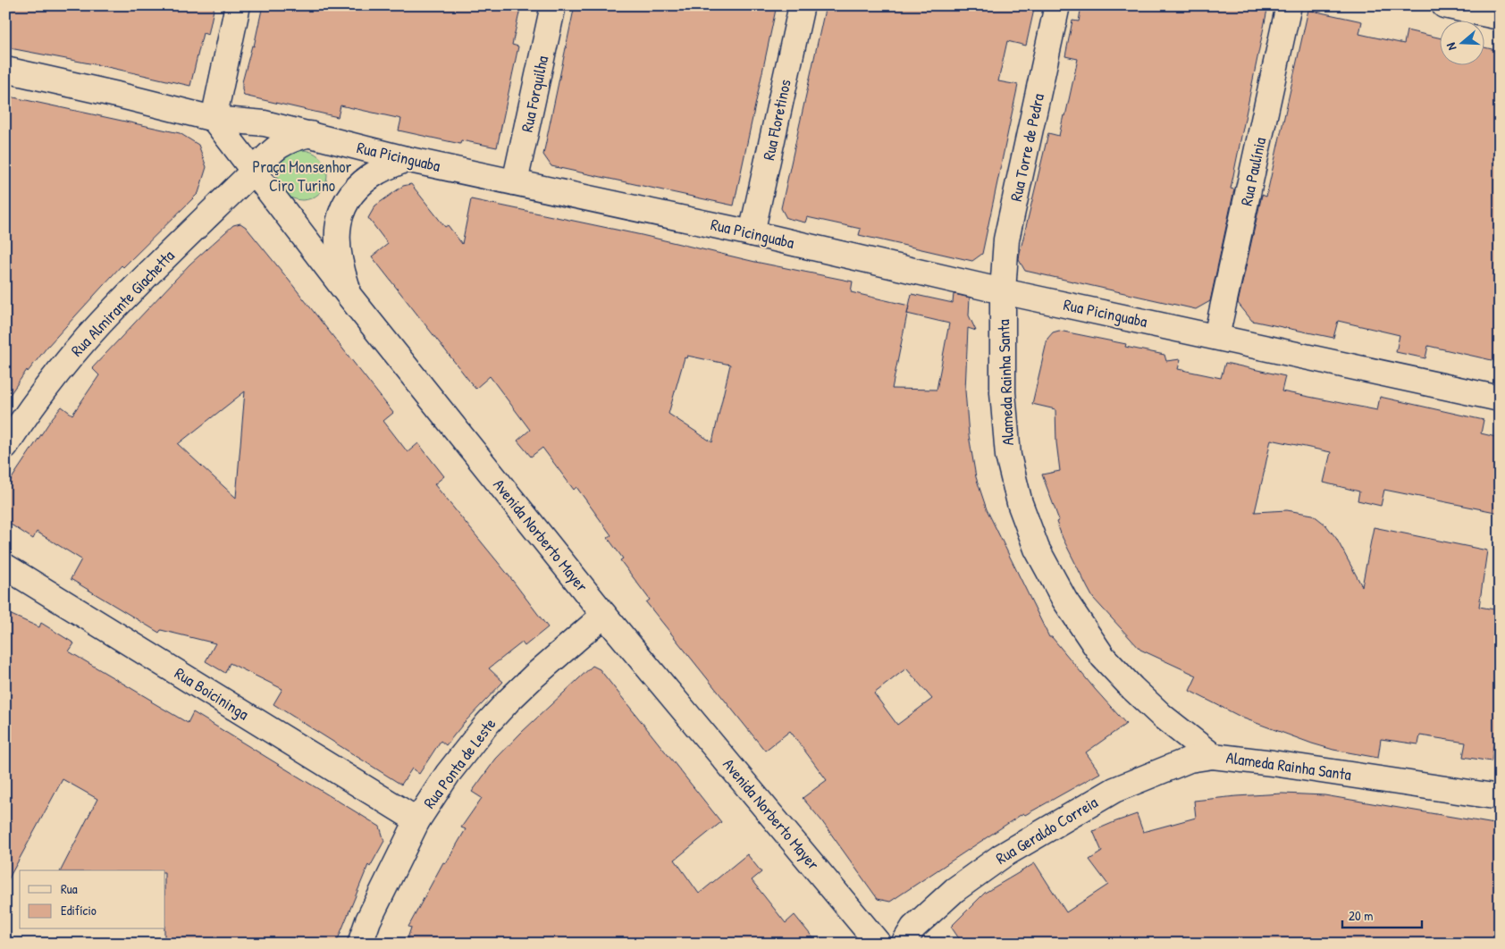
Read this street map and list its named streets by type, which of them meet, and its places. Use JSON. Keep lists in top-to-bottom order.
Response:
{
  "streets": {
    "street": [
      "Rua Forquilha",
      "Rua Floretinos",
      "Rua Torre de Pedra",
      "Rua Picinguaba",
      "Rua Paulínia",
      "Rua Almirante Giachetta",
      "Alameda Rainha Santa",
      "Avenida Norberto Mayer",
      "Rua Boicininga",
      "Rua Ponta de Leste",
      "Rua Geraldo Correia"
    ]
  },
  "crossings": [
    ["Rua Forquilha", "Rua Picinguaba"],
    ["Rua Floretinos", "Rua Picinguaba"],
    ["Rua Torre de Pedra", "Rua Picinguaba"],
    ["Rua Torre de Pedra", "Alameda Rainha Santa"],
    ["Rua Picinguaba", "Rua Paulínia"],
    ["Rua Picinguaba", "Alameda Rainha Santa"],
    ["Rua Picinguaba", "Avenida Norberto Mayer"],
    ["Rua Almirante Giachetta", "Avenida Norberto Mayer"],
    ["Alameda Rainha Santa", "Rua Geraldo Correia"],
    ["Avenida Norberto Mayer", "Rua Ponta de Leste"],
    ["Rua Boicininga", "Rua Ponta de Leste"]
  ],
  "parks": ["Praça Monsenhor Ciro Turino"],
  "legend": ["Rua", "Edifício"],
  "scale_bar": "20 m",
  "north": "left"
}
